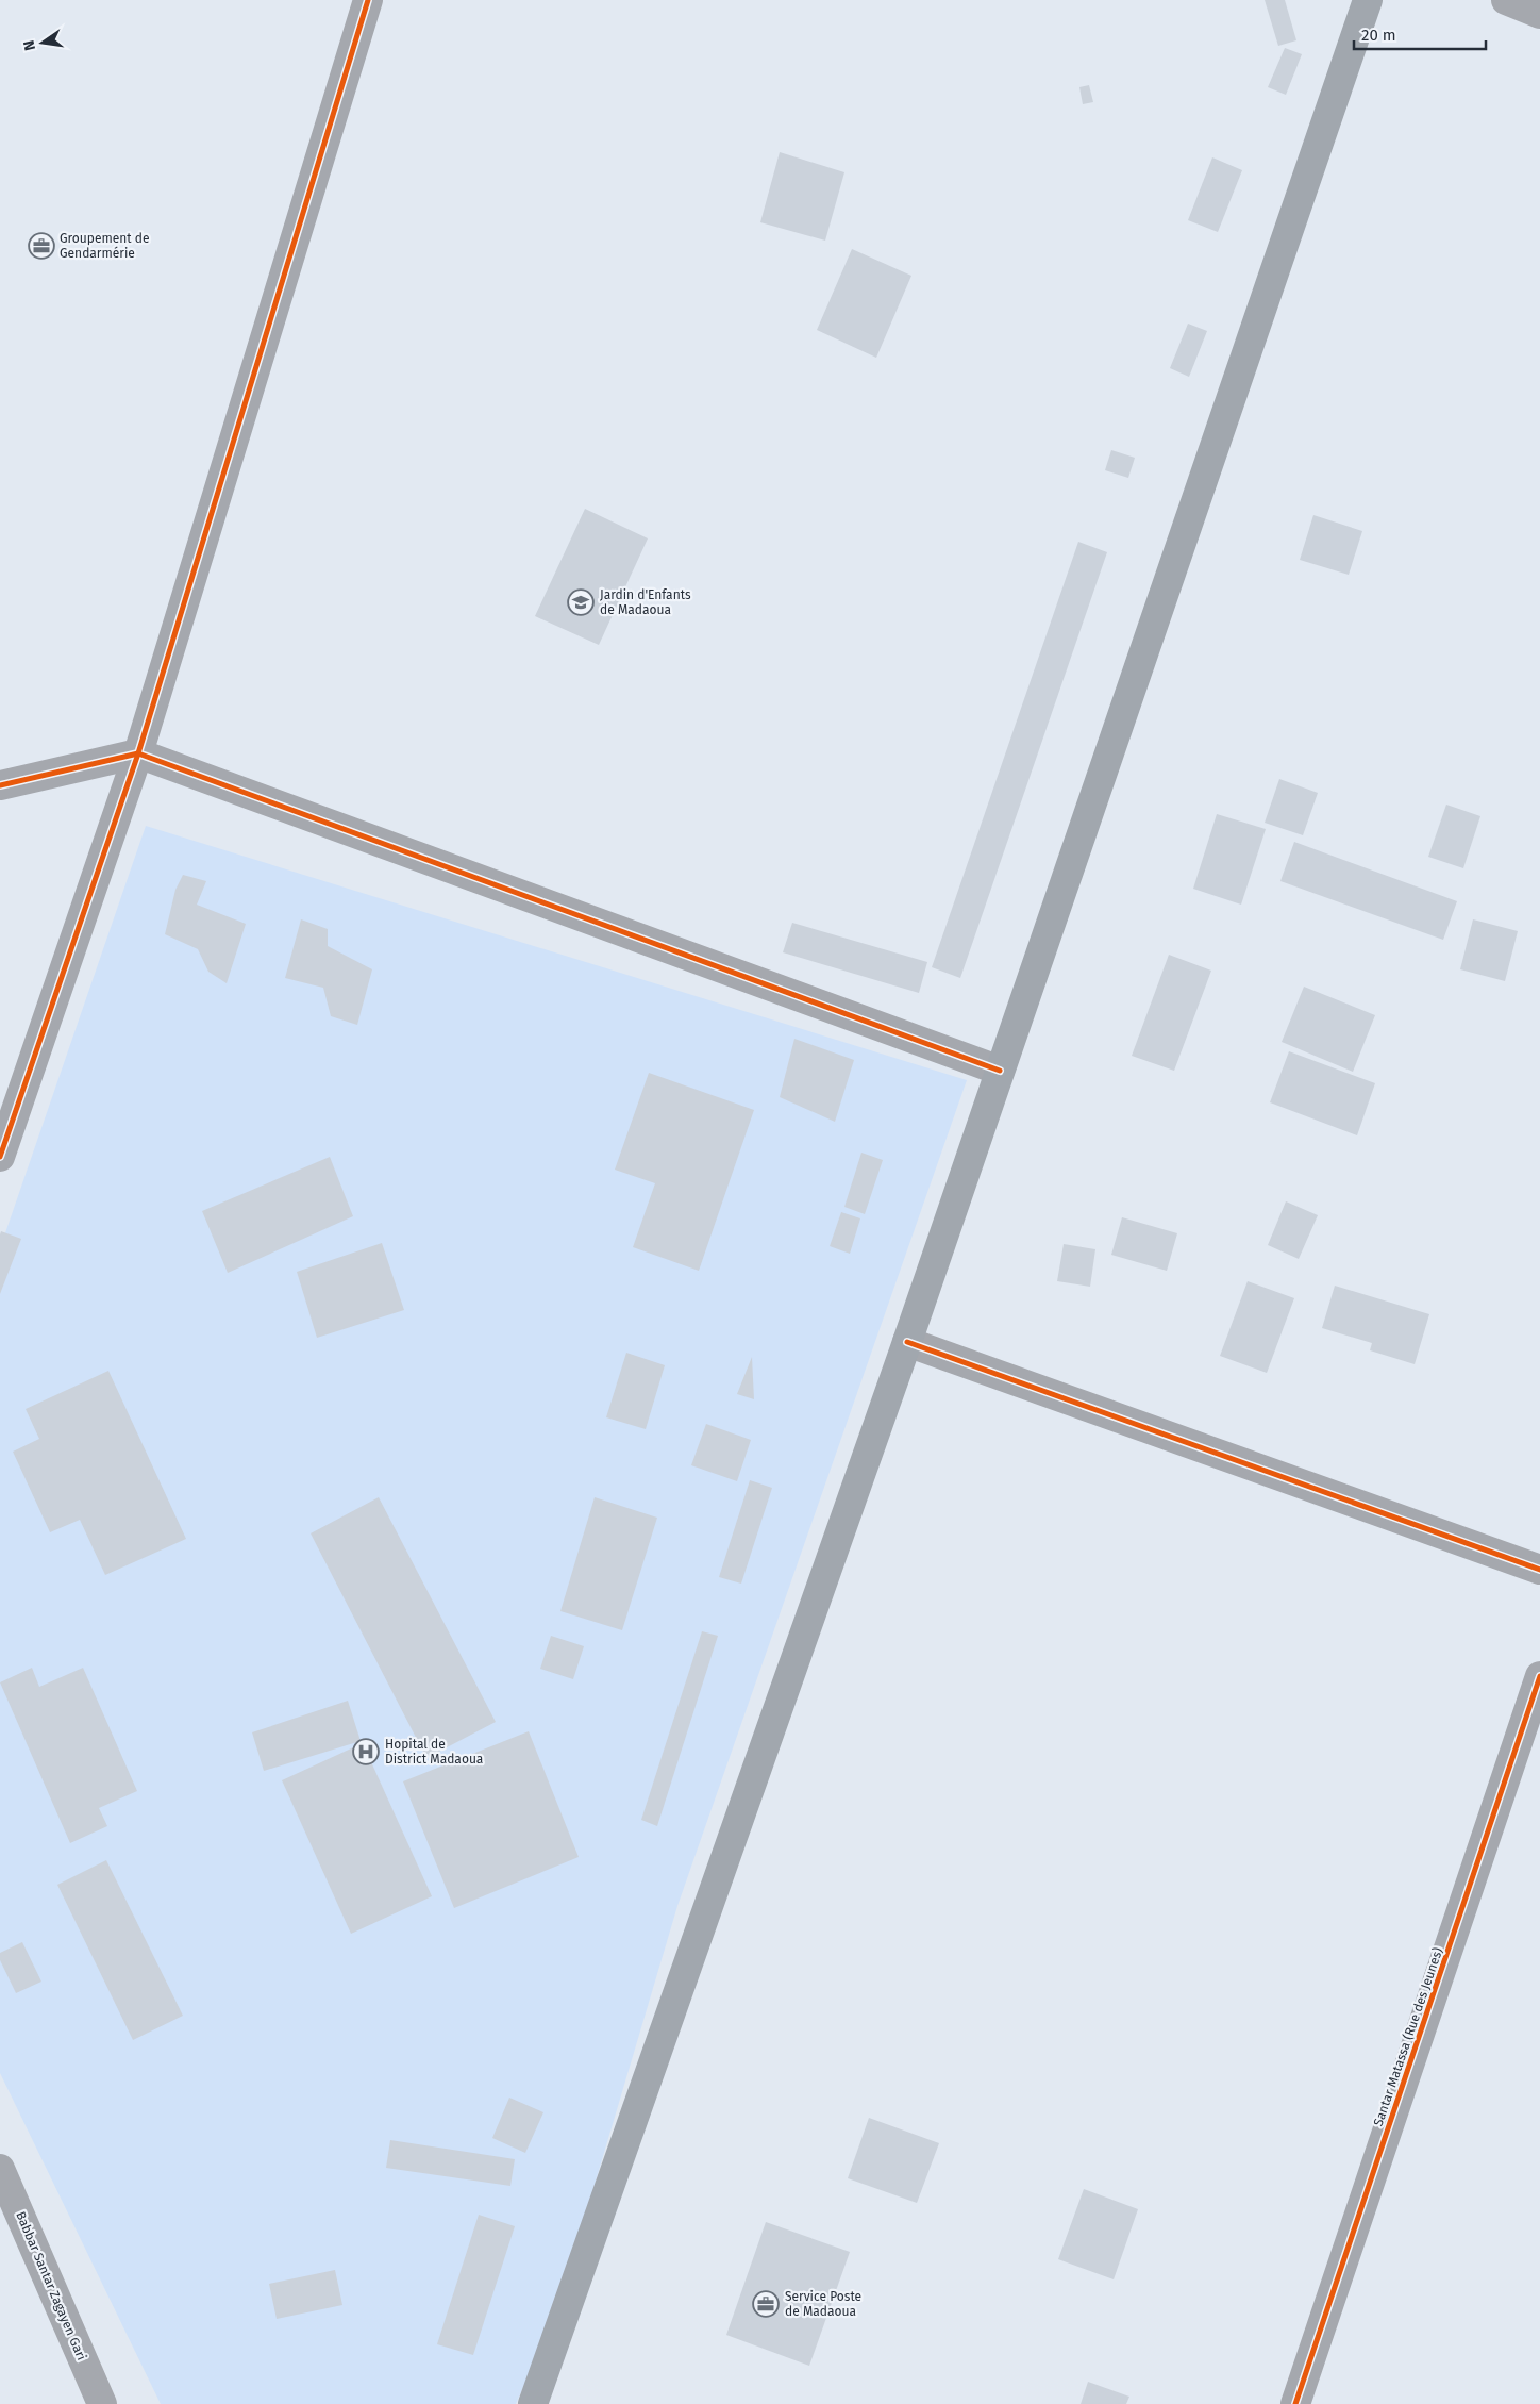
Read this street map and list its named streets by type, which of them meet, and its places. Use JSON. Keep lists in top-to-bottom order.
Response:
{
  "streets": {
    "street": ["Santar Matassa (Rue des Jeunes)", "Babbar Santar Zagayen Gari"]
  },
  "places": {
    "office": ["Groupement de Gendarmérie", "Service Poste de Madaoua"],
    "school or university": ["Jardin d'Enfants de Madaoua"],
    "hospital": ["Hopital de District Madaoua"]
  },
  "scale_bar": "20 m",
  "north": "left"
}
